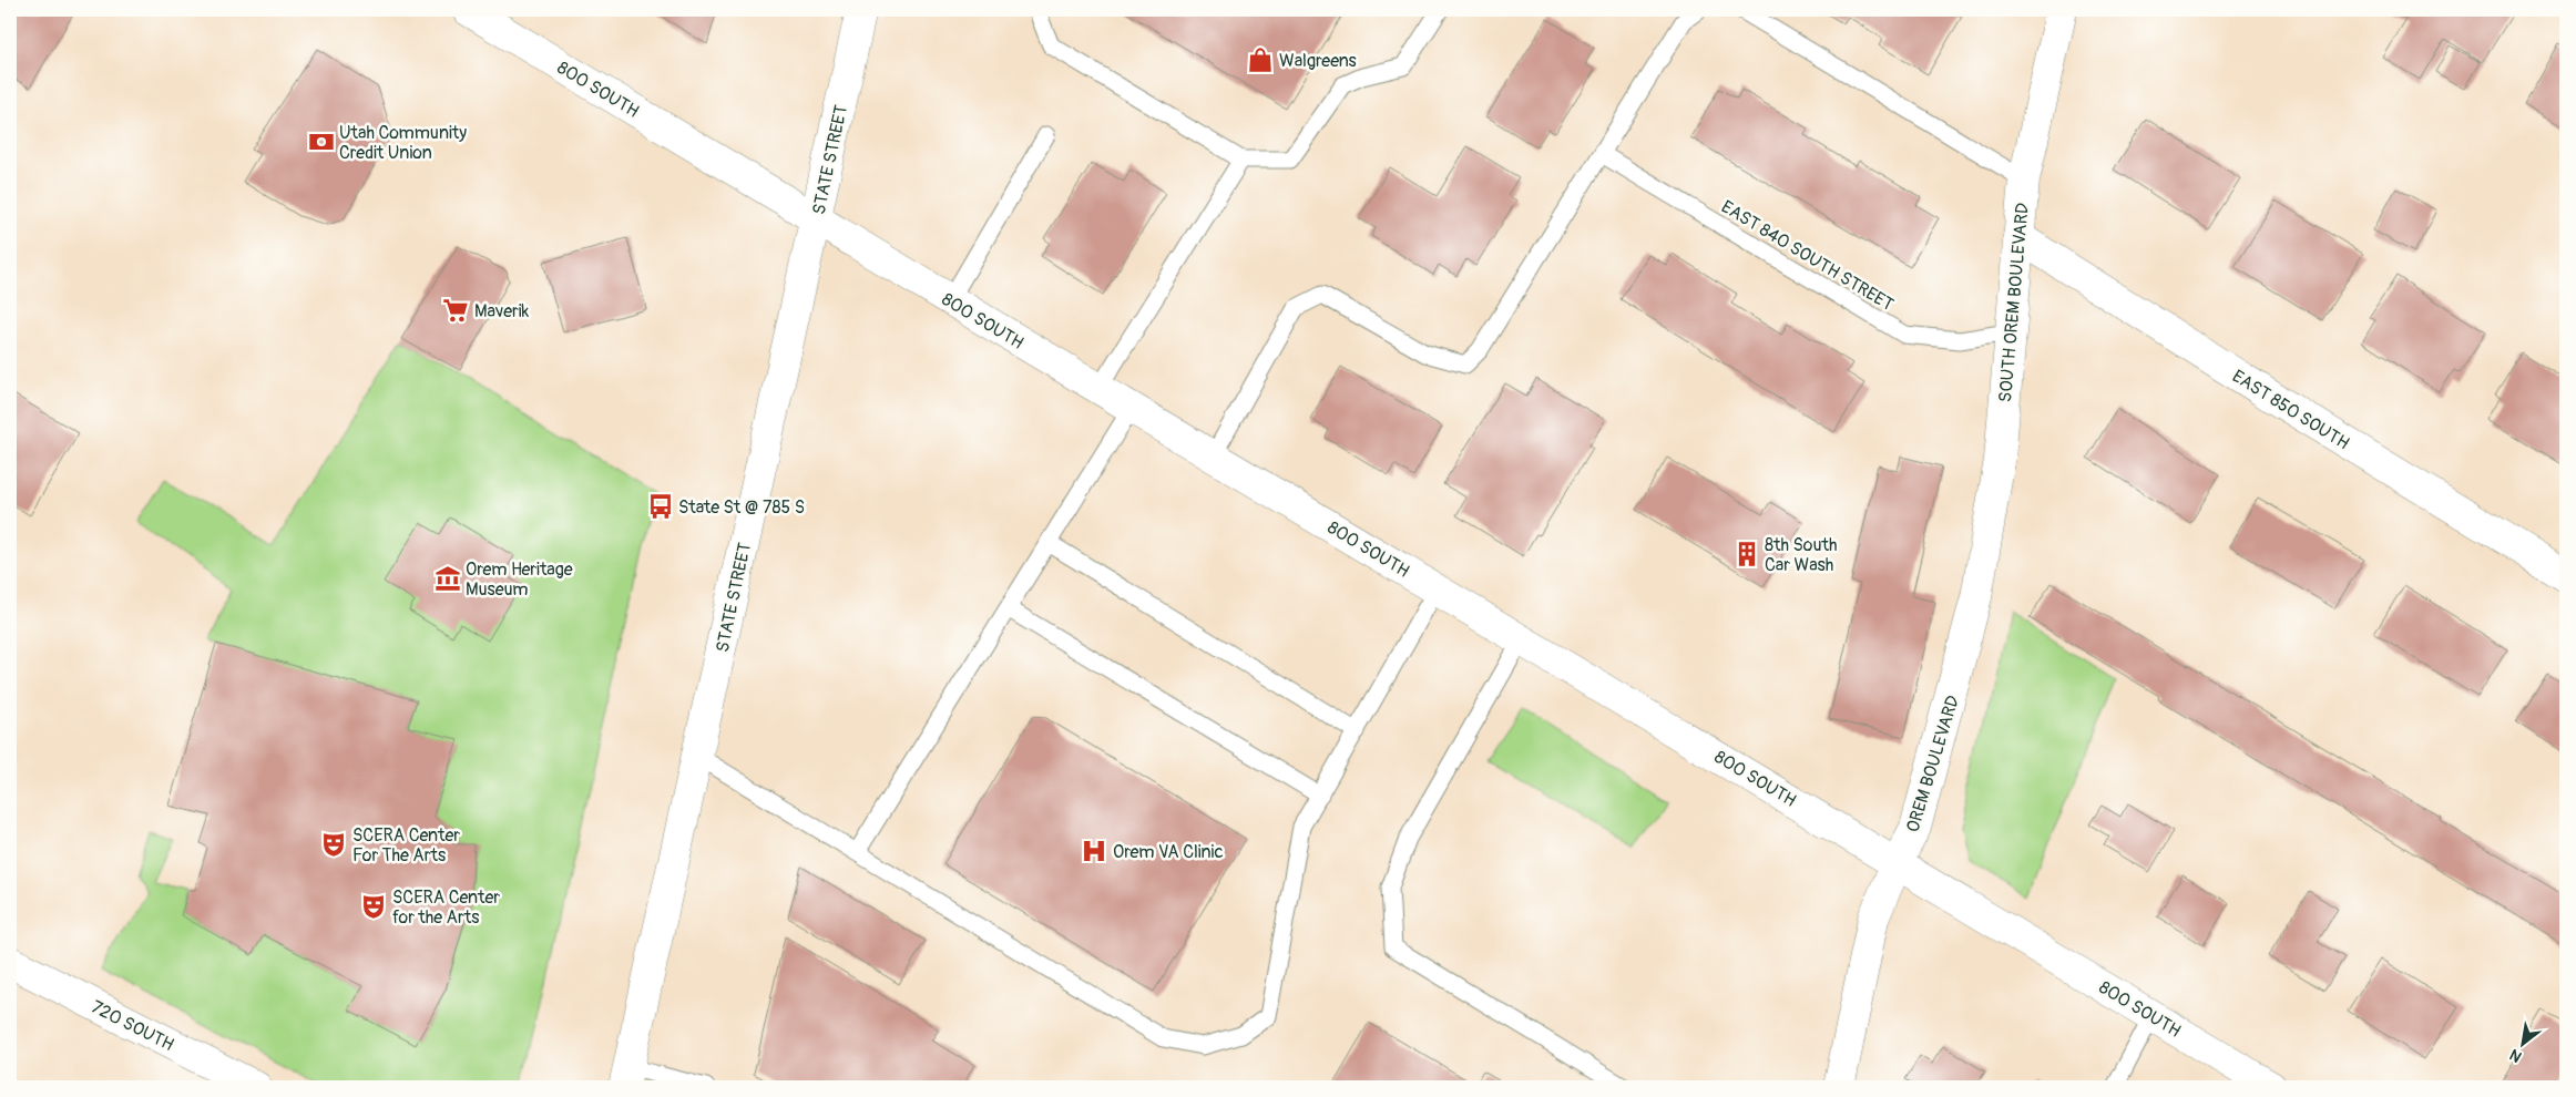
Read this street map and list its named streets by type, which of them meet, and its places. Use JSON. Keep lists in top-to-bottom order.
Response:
{
  "streets": {
    "main road": [
      "800 SOUTH",
      "STATE STREET",
      "SOUTH OREM BOULEVARD",
      "EAST 850 SOUTH",
      "OREM BOULEVARD",
      "720 SOUTH"
    ],
    "lane": ["EAST 840 SOUTH STREET"]
  },
  "crossings": [
    ["800 SOUTH", "STATE STREET"],
    ["800 SOUTH", "OREM BOULEVARD"],
    ["EAST 840 SOUTH STREET", "SOUTH OREM BOULEVARD"],
    ["SOUTH OREM BOULEVARD", "EAST 850 SOUTH"],
    ["SOUTH OREM BOULEVARD", "OREM BOULEVARD"]
  ],
  "places": {
    "shop": ["Walgreens"],
    "bank": ["Utah Community Credit Union"],
    "supermarket": ["Maverik"],
    "bus stop": ["State St @ 785 S"],
    "building": ["8th South Car Wash"],
    "museum": ["Orem Heritage Museum"],
    "theatre": ["SCERA Center For The Arts", "SCERA Center for the Arts"],
    "hospital": ["Orem VA Clinic"]
  },
  "north": "bottom left"
}
